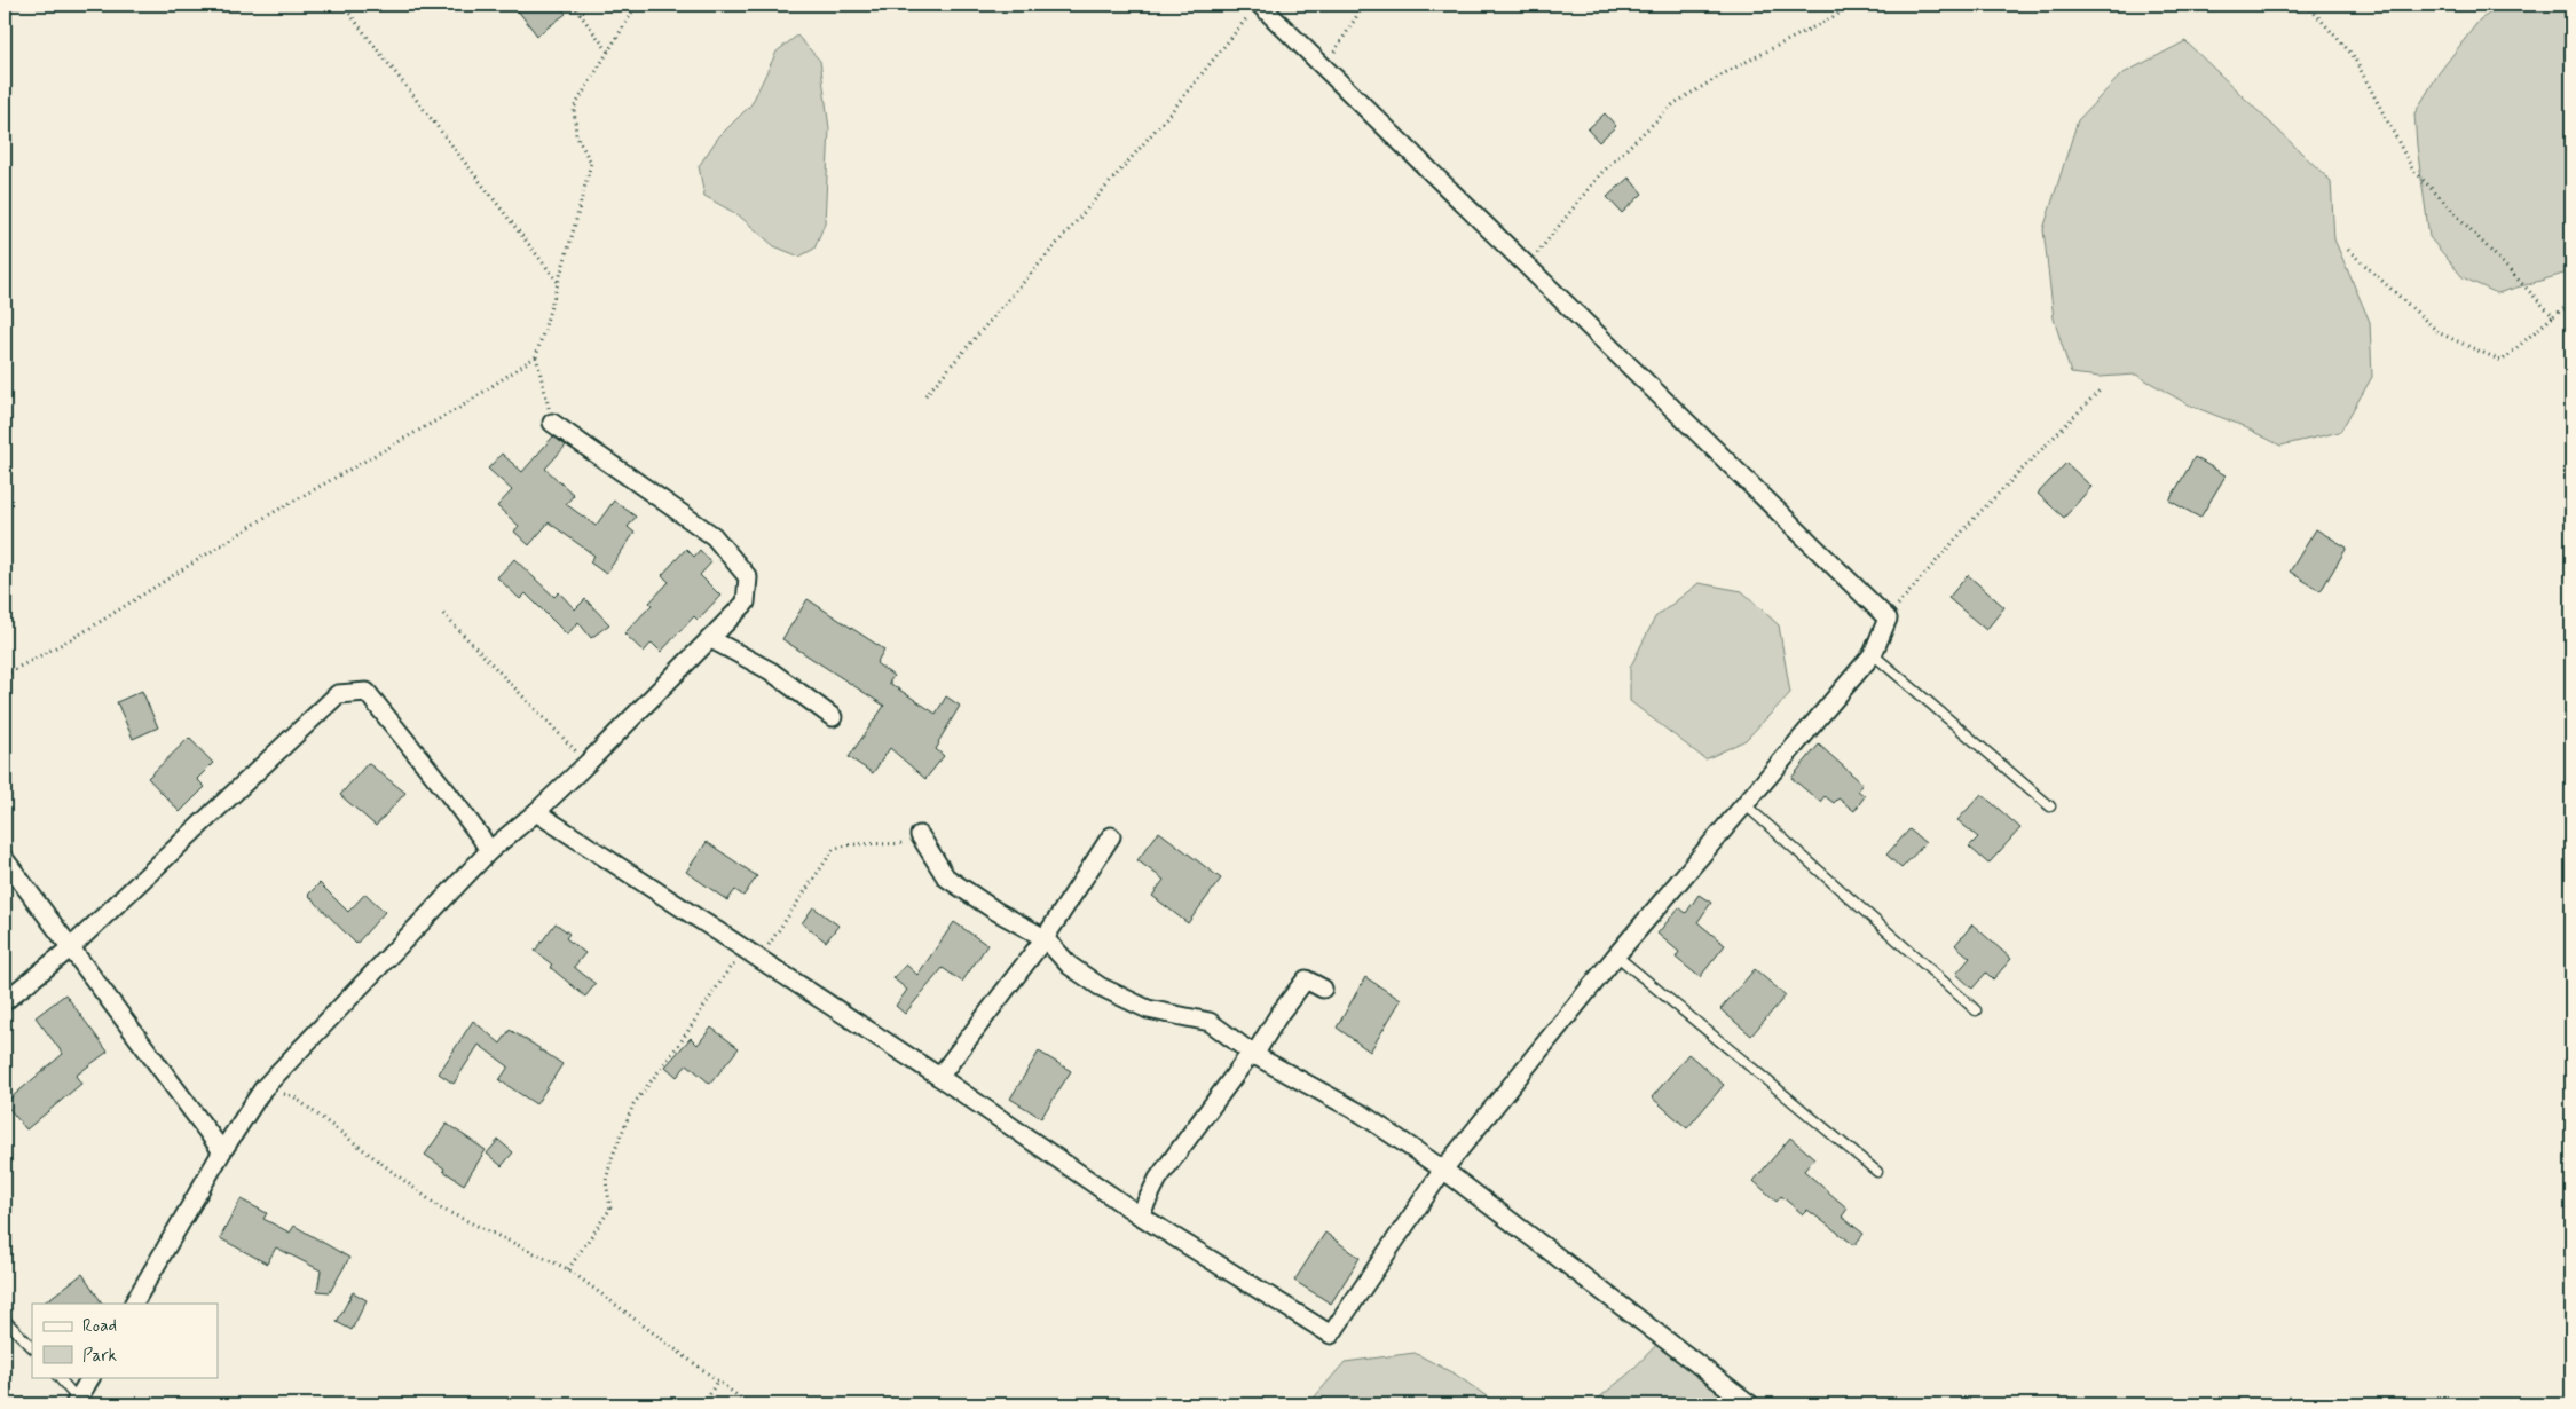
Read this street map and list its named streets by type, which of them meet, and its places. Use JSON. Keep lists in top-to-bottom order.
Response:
{
  "legend": ["Road", "Park"]
}
